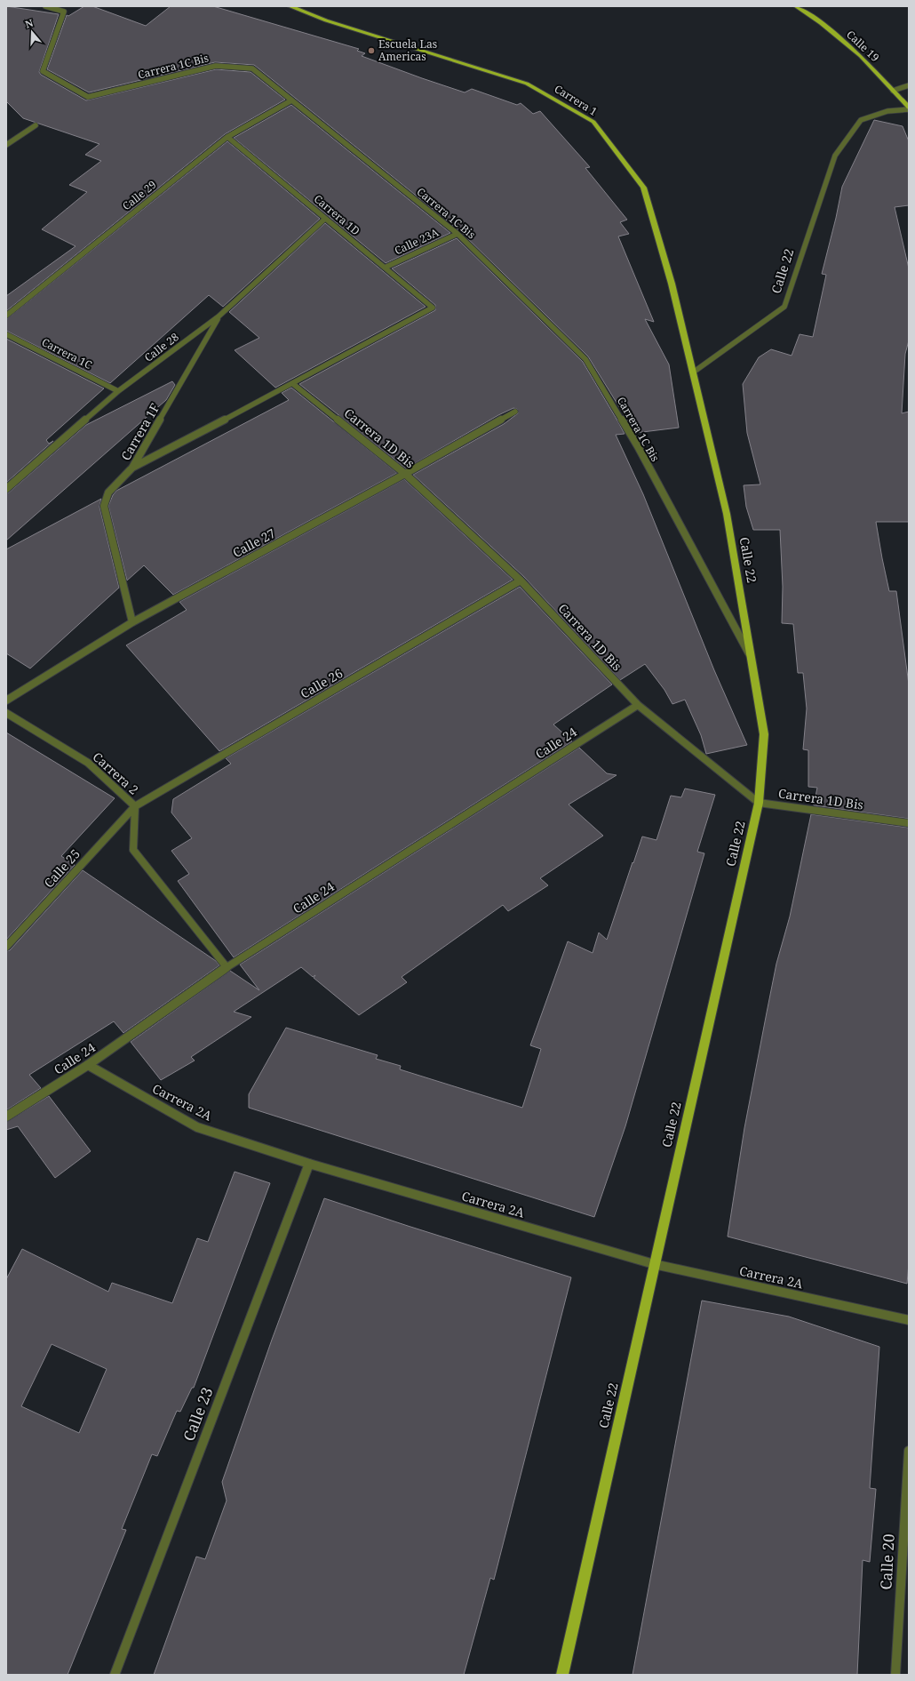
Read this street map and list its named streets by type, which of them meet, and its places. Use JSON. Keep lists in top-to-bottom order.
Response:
{
  "streets": {
    "main road": ["Calle 19", "Carrera 1", "Calle 22"],
    "street": [
      "Carrera 1C Bis",
      "Calle 29",
      "Carrera 1D",
      "Calle 23A",
      "Calle 28",
      "Carrera 1C",
      "Carrera 1F",
      "Carrera 1D Bis",
      "Calle 27",
      "Calle 26",
      "Calle 24",
      "Carrera 2",
      "Calle 25",
      "Carrera 2A",
      "Calle 23",
      "Calle 20"
    ]
  },
  "crossings": [
    ["Calle 19", "Calle 22"],
    ["Carrera 1C Bis", "Calle 29"],
    ["Carrera 1C Bis", "Calle 23A"],
    ["Carrera 1C Bis", "Calle 22"],
    ["Carrera 1", "Calle 22"],
    ["Calle 29", "Carrera 1D"],
    ["Carrera 1D", "Calle 23A"],
    ["Carrera 1D", "Calle 28"],
    ["Carrera 1D", "Carrera 1D Bis"],
    ["Calle 22", "Carrera 1D Bis"],
    ["Calle 22", "Carrera 2A"],
    ["Calle 28", "Carrera 1C"],
    ["Calle 28", "Carrera 1F"],
    ["Carrera 1F", "Calle 27"],
    ["Carrera 1D Bis", "Calle 27"],
    ["Carrera 1D Bis", "Calle 26"],
    ["Carrera 1D Bis", "Calle 24"],
    ["Calle 26", "Carrera 2"],
    ["Calle 26", "Calle 25"],
    ["Calle 24", "Carrera 2"],
    ["Calle 24", "Carrera 2A"],
    ["Carrera 2", "Calle 25"],
    ["Carrera 2A", "Calle 23"]
  ],
  "places": ["Escuela Las Americas"],
  "north": "top"
}
